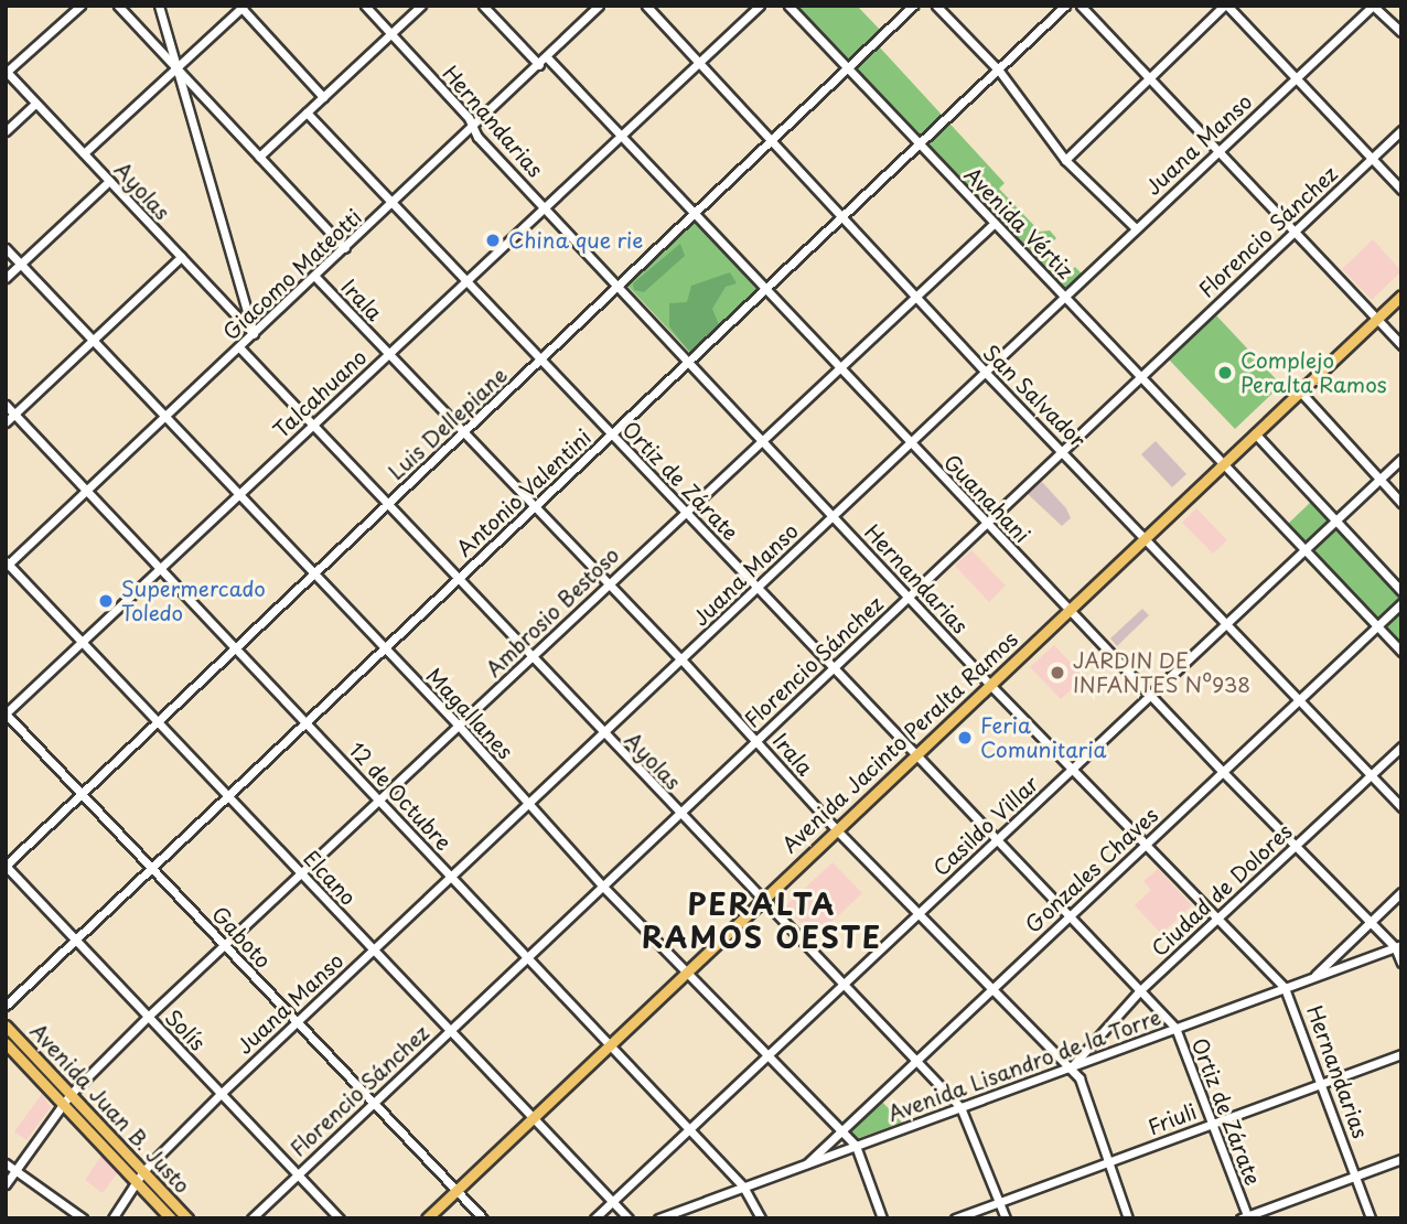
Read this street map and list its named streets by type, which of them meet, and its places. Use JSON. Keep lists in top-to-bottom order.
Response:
{
  "streets": {
    "main road": ["Avenida Jacinto Peralta Ramos", "Avenida Juan B. Justo"],
    "street": [
      "Hernandarias",
      "Juana Manso",
      "Ayolas",
      "Avenida Vértiz",
      "Florencio Sánchez",
      "Giacomo Mateotti",
      "Irala",
      "Talcahuano",
      "San Salvador",
      "Luis Dellepiane",
      "Ortiz de Zárate",
      "Antonio Valentini",
      "Guanahani",
      "Ambrosio Bestoso",
      "Magallanes",
      "12 de Octubre",
      "Casildo Villar",
      "Gonzales Chaves",
      "Elcano",
      "Ciudad de Dolores",
      "Gaboto",
      "Solís",
      "Avenida Lisandro de la Torre",
      "Friuli"
    ]
  },
  "crossings": [
    ["Hernandarias", "Juana Manso"],
    ["Hernandarias", "Florencio Sánchez"],
    ["Hernandarias", "Giacomo Mateotti"],
    ["Hernandarias", "Talcahuano"],
    ["Hernandarias", "Luis Dellepiane"],
    ["Hernandarias", "Antonio Valentini"],
    ["Hernandarias", "Ambrosio Bestoso"],
    ["Hernandarias", "Avenida Jacinto Peralta Ramos"],
    ["Hernandarias", "Casildo Villar"],
    ["Hernandarias", "Gonzales Chaves"],
    ["Hernandarias", "Ciudad de Dolores"],
    ["Hernandarias", "Avenida Lisandro de la Torre"],
    ["Hernandarias", "Friuli"],
    ["Juana Manso", "Ayolas"],
    ["Juana Manso", "Avenida Vértiz"],
    ["Juana Manso", "Irala"],
    ["Juana Manso", "San Salvador"],
    ["Juana Manso", "Ortiz de Zárate"],
    ["Juana Manso", "Guanahani"],
    ["Juana Manso", "Magallanes"],
    ["Juana Manso", "12 de Octubre"],
    ["Juana Manso", "Elcano"],
    ["Juana Manso", "Gaboto"],
    ["Juana Manso", "Solís"],
    ["Juana Manso", "Avenida Juan B. Justo"],
    ["Ayolas", "Florencio Sánchez"],
    ["Ayolas", "Giacomo Mateotti"],
    ["Ayolas", "Talcahuano"],
    ["Ayolas", "Luis Dellepiane"],
    ["Ayolas", "Antonio Valentini"],
    ["Ayolas", "Ambrosio Bestoso"],
    ["Ayolas", "Avenida Jacinto Peralta Ramos"],
    ["Ayolas", "Casildo Villar"],
    ["Ayolas", "Gonzales Chaves"],
    ["Ayolas", "Avenida Lisandro de la Torre"],
    ["Ayolas", "Friuli"],
    ["Avenida Vértiz", "Florencio Sánchez"],
    ["Avenida Vértiz", "Luis Dellepiane"],
    ["Avenida Vértiz", "Antonio Valentini"],
    ["Avenida Vértiz", "Ambrosio Bestoso"],
    ["Avenida Vértiz", "Avenida Jacinto Peralta Ramos"],
    ["Avenida Vértiz", "Casildo Villar"],
    ["Avenida Vértiz", "Gonzales Chaves"],
    ["Florencio Sánchez", "Irala"],
    ["Florencio Sánchez", "San Salvador"],
    ["Florencio Sánchez", "Ortiz de Zárate"],
    ["Florencio Sánchez", "Guanahani"],
    ["Florencio Sánchez", "Magallanes"],
    ["Florencio Sánchez", "12 de Octubre"],
    ["Florencio Sánchez", "Elcano"],
    ["Florencio Sánchez", "Gaboto"],
    ["Florencio Sánchez", "Solís"],
    ["Giacomo Mateotti", "Irala"],
    ["Giacomo Mateotti", "Ortiz de Zárate"],
    ["Giacomo Mateotti", "Guanahani"],
    ["Giacomo Mateotti", "Magallanes"],
    ["Giacomo Mateotti", "12 de Octubre"],
    ["Giacomo Mateotti", "Elcano"],
    ["Irala", "Talcahuano"],
    ["Irala", "Luis Dellepiane"],
    ["Irala", "Antonio Valentini"],
    ["Irala", "Ambrosio Bestoso"],
    ["Irala", "Avenida Jacinto Peralta Ramos"],
    ["Irala", "Casildo Villar"],
    ["Irala", "Gonzales Chaves"],
    ["Irala", "Ciudad de Dolores"],
    ["Irala", "Avenida Lisandro de la Torre"],
    ["Irala", "Friuli"],
    ["Talcahuano", "San Salvador"],
    ["Talcahuano", "Ortiz de Zárate"],
    ["Talcahuano", "Guanahani"],
    ["Talcahuano", "Magallanes"],
    ["Talcahuano", "12 de Octubre"],
    ["Talcahuano", "Elcano"],
    ["Talcahuano", "Gaboto"],
    ["San Salvador", "Luis Dellepiane"],
    ["San Salvador", "Antonio Valentini"],
    ["San Salvador", "Ambrosio Bestoso"],
    ["San Salvador", "Avenida Jacinto Peralta Ramos"],
    ["San Salvador", "Casildo Villar"],
    ["San Salvador", "Gonzales Chaves"],
    ["San Salvador", "Ciudad de Dolores"],
    ["Luis Dellepiane", "Ortiz de Zárate"],
    ["Luis Dellepiane", "Guanahani"],
    ["Luis Dellepiane", "Magallanes"],
    ["Luis Dellepiane", "12 de Octubre"],
    ["Luis Dellepiane", "Elcano"],
    ["Luis Dellepiane", "Gaboto"],
    ["Luis Dellepiane", "Solís"],
    ["Ortiz de Zárate", "Antonio Valentini"],
    ["Ortiz de Zárate", "Ambrosio Bestoso"],
    ["Ortiz de Zárate", "Avenida Jacinto Peralta Ramos"],
    ["Ortiz de Zárate", "Casildo Villar"],
    ["Ortiz de Zárate", "Gonzales Chaves"],
    ["Ortiz de Zárate", "Ciudad de Dolores"],
    ["Ortiz de Zárate", "Avenida Lisandro de la Torre"],
    ["Ortiz de Zárate", "Friuli"],
    ["Antonio Valentini", "Guanahani"],
    ["Antonio Valentini", "Magallanes"],
    ["Antonio Valentini", "12 de Octubre"],
    ["Antonio Valentini", "Elcano"],
    ["Antonio Valentini", "Gaboto"],
    ["Antonio Valentini", "Solís"],
    ["Guanahani", "Ambrosio Bestoso"],
    ["Guanahani", "Avenida Jacinto Peralta Ramos"],
    ["Guanahani", "Casildo Villar"],
    ["Guanahani", "Gonzales Chaves"],
    ["Guanahani", "Ciudad de Dolores"],
    ["Guanahani", "Avenida Lisandro de la Torre"],
    ["Ambrosio Bestoso", "Magallanes"],
    ["Ambrosio Bestoso", "12 de Octubre"],
    ["Ambrosio Bestoso", "Elcano"],
    ["Ambrosio Bestoso", "Gaboto"],
    ["Ambrosio Bestoso", "Solís"],
    ["Ambrosio Bestoso", "Avenida Juan B. Justo"],
    ["Magallanes", "Avenida Jacinto Peralta Ramos"],
    ["Magallanes", "Casildo Villar"],
    ["Magallanes", "Gonzales Chaves"],
    ["Magallanes", "Avenida Lisandro de la Torre"],
    ["Avenida Jacinto Peralta Ramos", "12 de Octubre"],
    ["Avenida Jacinto Peralta Ramos", "Elcano"],
    ["Avenida Jacinto Peralta Ramos", "Gaboto"],
    ["12 de Octubre", "Casildo Villar"],
    ["12 de Octubre", "Avenida Lisandro de la Torre"],
    ["Casildo Villar", "Elcano"],
    ["Gonzales Chaves", "Avenida Lisandro de la Torre"],
    ["Ciudad de Dolores", "Avenida Lisandro de la Torre"]
  ],
  "districts": ["PERALTA RAMOS OESTE"],
  "places": [
    "China que rie",
    "Complejo Peralta Ramos",
    "Supermercado Toledo",
    "JARDIN DE INFANTES Nº938",
    "Feria Comunitaria"
  ]
}
